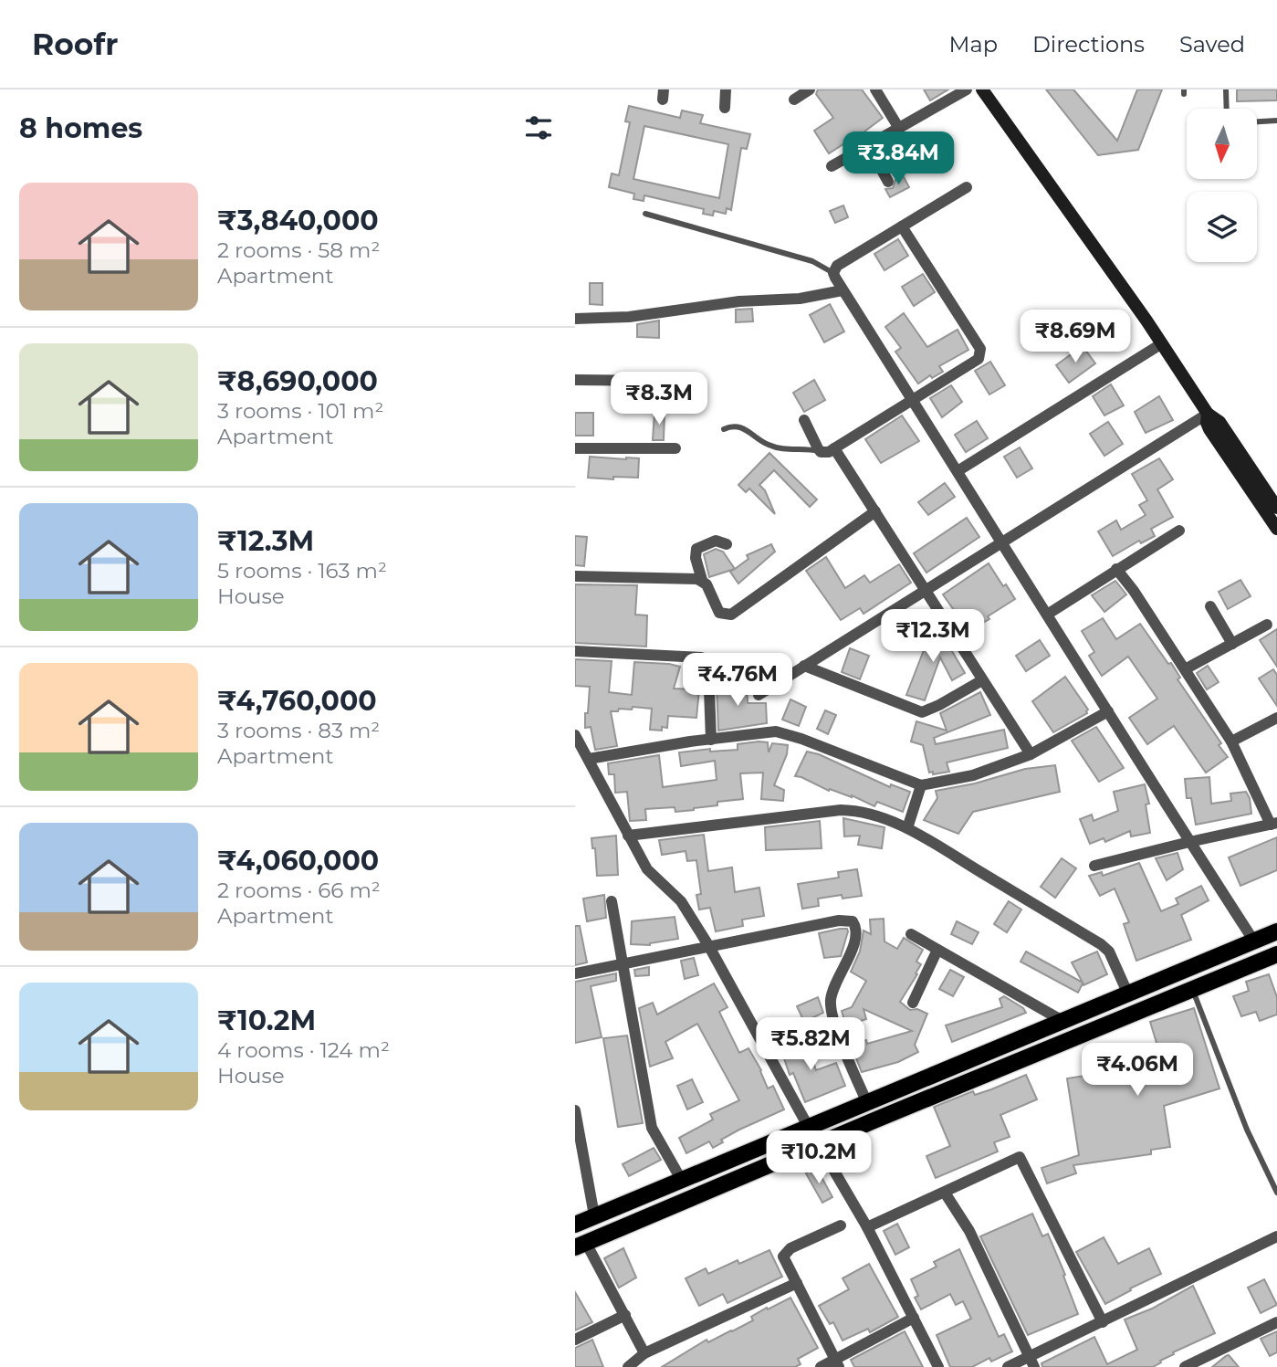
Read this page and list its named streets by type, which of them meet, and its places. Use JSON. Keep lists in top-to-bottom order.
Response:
{
  "north": "bottom",
  "page": {
    "header": "Roofr",
    "nav": ["Map", "Directions", "Saved"],
    "heading": "8 homes",
    "price": [
      "₹3.84M",
      "₹8.69M",
      "₹8.3M",
      "₹12.3M",
      "₹4.76M",
      "₹5.82M",
      "₹4.06M",
      "₹10.2M"
    ],
    "list": [
      {
        "name": "₹3,840,000",
        "note": "2 rooms · 58 m² · Apartment"
      },
      {
        "name": "₹8,690,000",
        "note": "3 rooms · 101 m² · Apartment"
      },
      {
        "name": "₹12.3M",
        "note": "5 rooms · 163 m² · House"
      },
      {
        "name": "₹4,760,000",
        "note": "3 rooms · 83 m² · Apartment"
      },
      {
        "name": "₹4,060,000",
        "note": "2 rooms · 66 m² · Apartment"
      },
      {
        "name": "₹10.2M",
        "note": "4 rooms · 124 m² · House"
      }
    ]
  }
}
